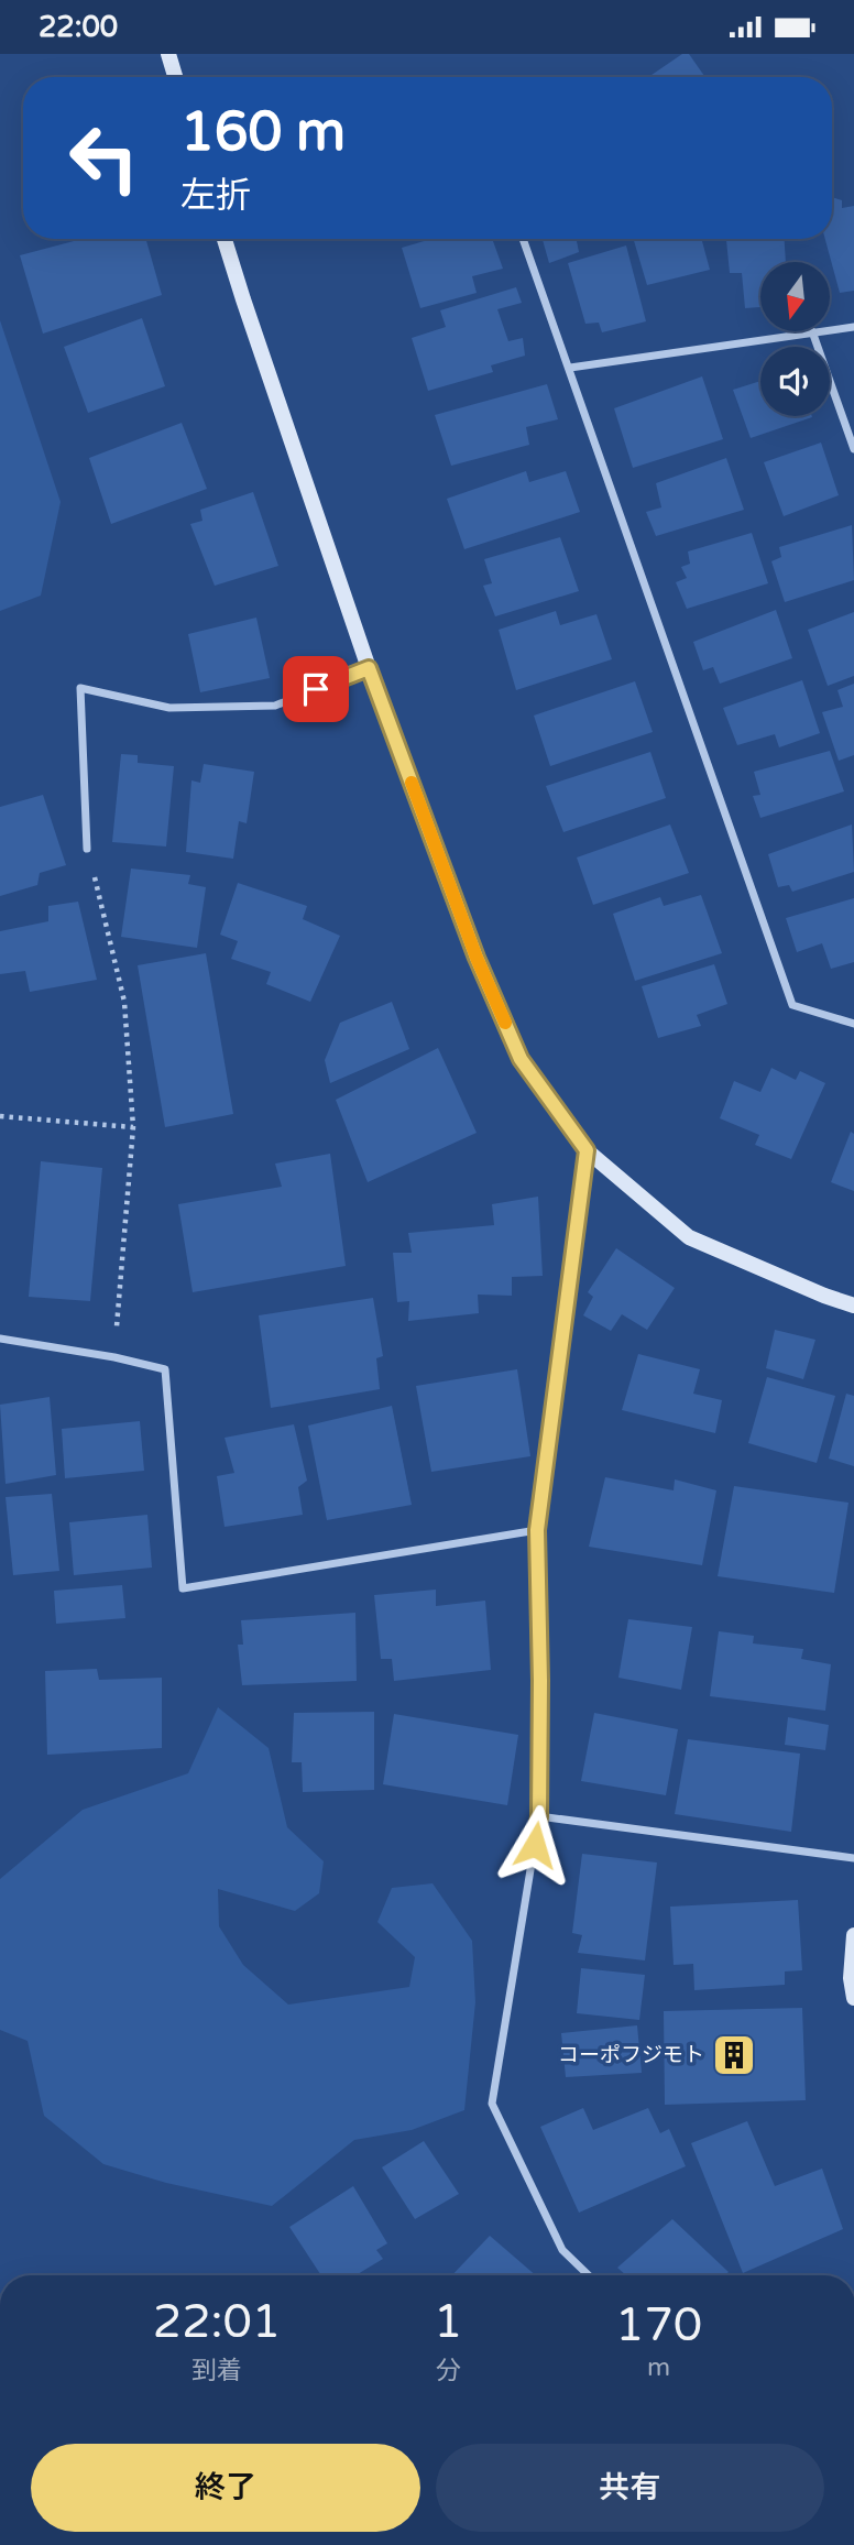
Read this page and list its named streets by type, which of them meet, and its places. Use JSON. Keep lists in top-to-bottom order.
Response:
{
  "places": {
    "building": ["コーポフジモト"]
  },
  "north": "bottom",
  "page": {
    "status": "22:00",
    "turn": ["160 m", "左折"],
    "eta": [
      "22:01",
      "到着",
      "1",
      "分",
      "170",
      "m"
    ],
    "buttons": ["終了", "共有"]
  }
}
